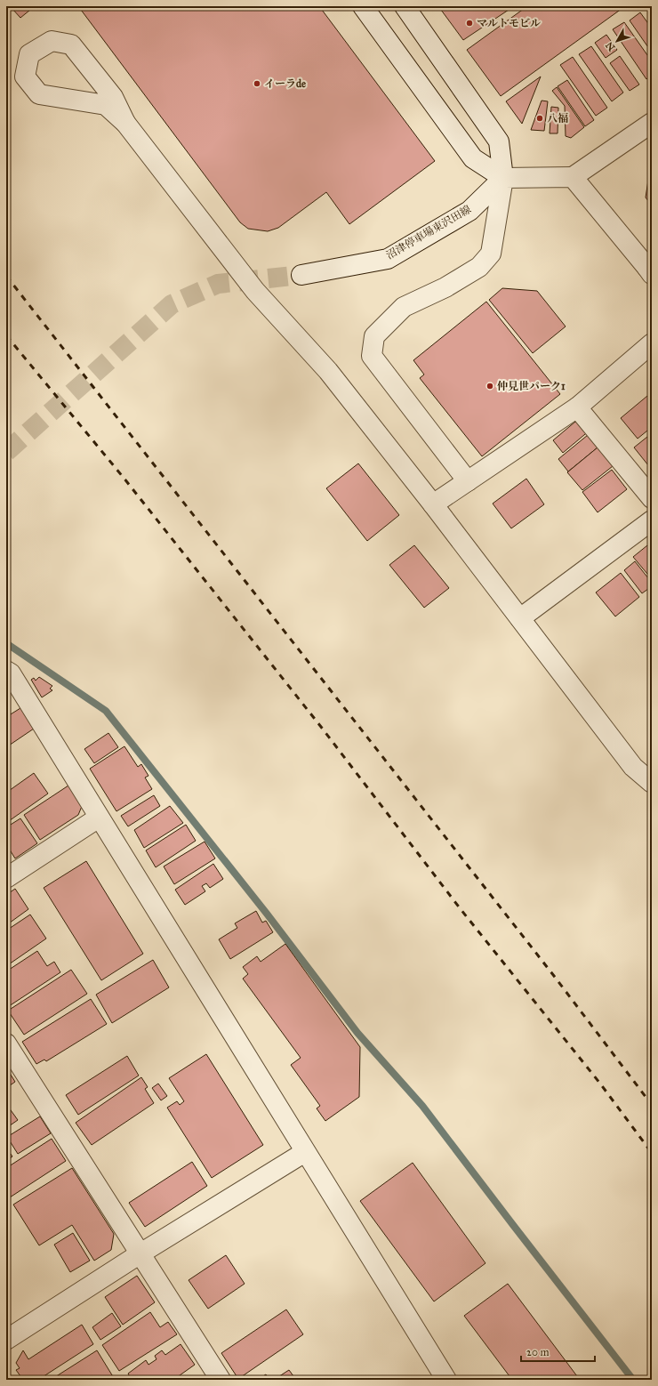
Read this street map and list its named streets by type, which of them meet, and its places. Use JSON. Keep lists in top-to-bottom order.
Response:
{
  "streets": {
    "street": ["沼津停車場東沢田線"]
  },
  "places": [
    "マルトモビル",
    "イーラde",
    "八福",
    "仲見世パーク1"
  ],
  "scale_bar": "20 m",
  "north": "bottom left"
}
